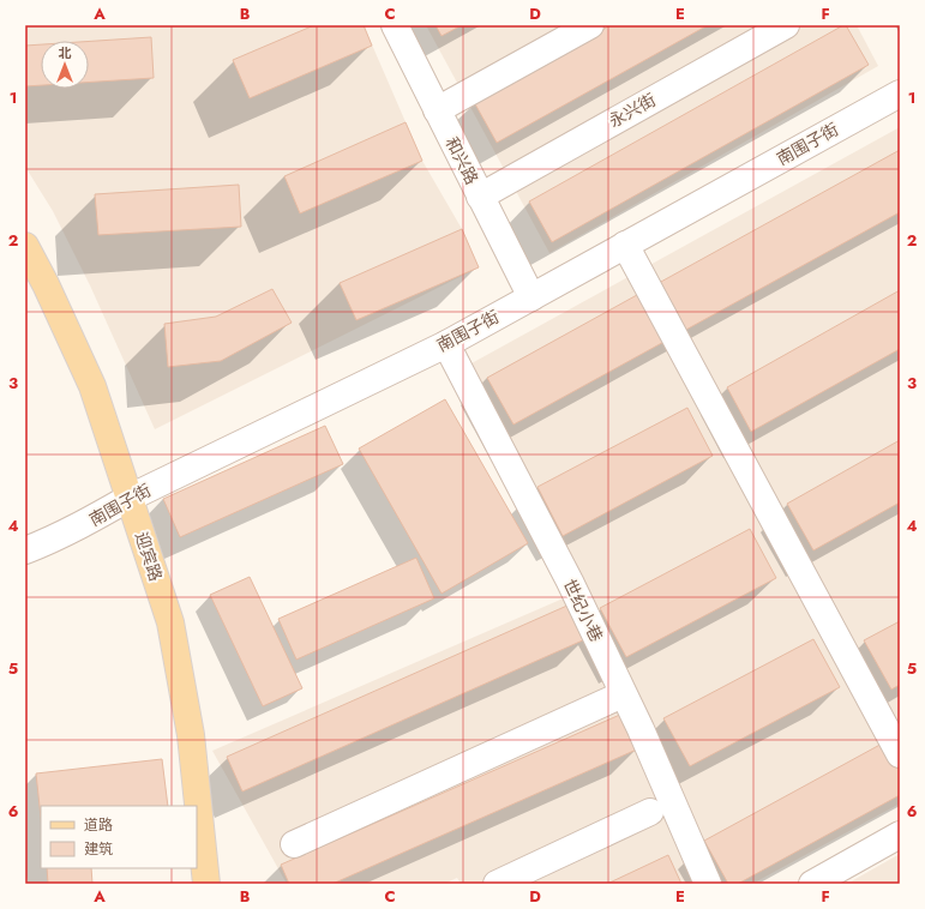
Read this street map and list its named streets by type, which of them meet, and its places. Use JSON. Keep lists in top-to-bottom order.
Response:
{
  "streets": {
    "main road": ["迎宾路"],
    "street": [
      "永兴街",
      "南围子街",
      "和兴路",
      "世纪小巷"
    ]
  },
  "crossings": [
    ["永兴街", "和兴路"],
    ["南围子街", "和兴路"],
    ["南围子街", "迎宾路"],
    ["南围子街", "世纪小巷"]
  ],
  "legend": ["道路", "建筑"],
  "north": "top",
  "grid": {
    "columns": [
      "A",
      "B",
      "C",
      "D",
      "E",
      "F"
    ],
    "rows": [
      "1",
      "2",
      "3",
      "4",
      "5",
      "6"
    ]
  }
}
